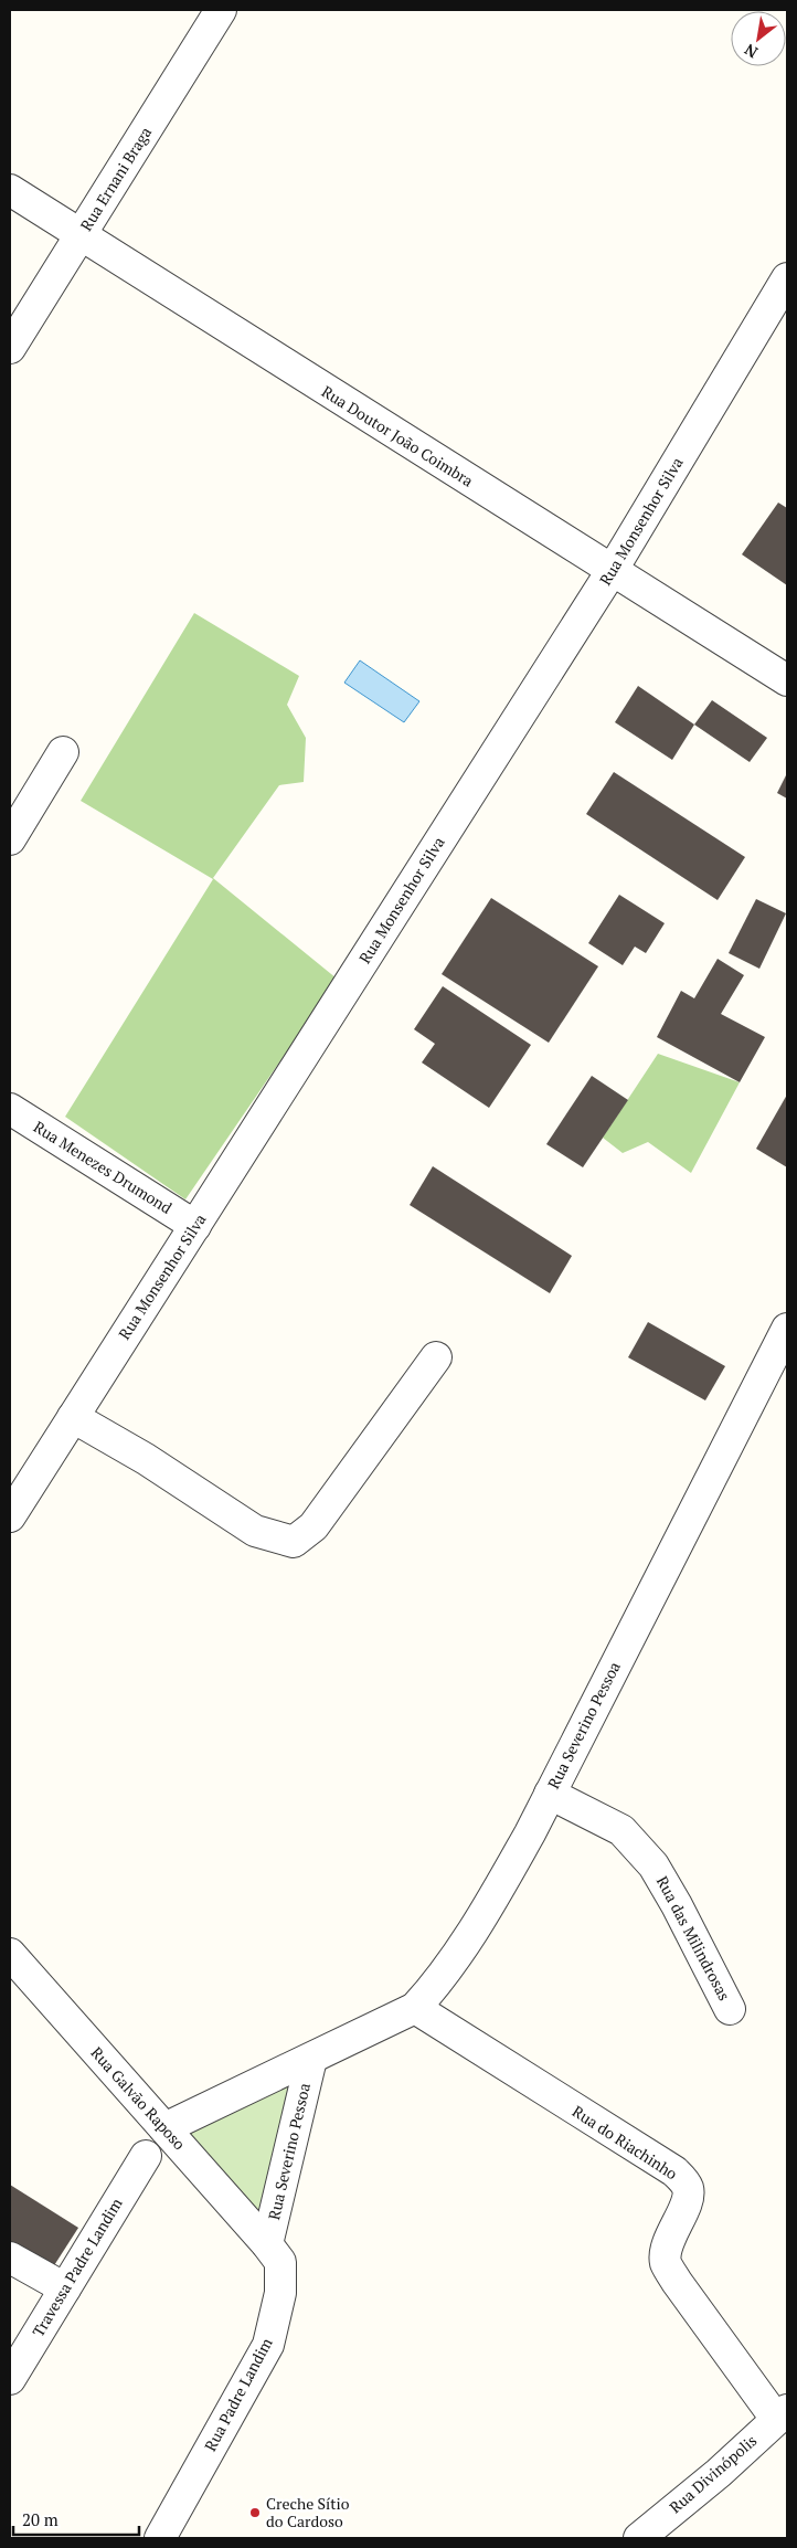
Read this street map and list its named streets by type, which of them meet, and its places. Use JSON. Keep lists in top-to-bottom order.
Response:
{
  "streets": {
    "street": [
      "Rua Ernani Braga",
      "Rua Doutor João Coimbra",
      "Rua Monsenhor Silva",
      "Rua Menezes Drumond",
      "Rua Severino Pessoa",
      "Rua das Milindrosas",
      "Rua Galvão Raposo",
      "Rua do Riachinho",
      "Travessa Padre Landim",
      "Rua Padre Landim",
      "Rua Divinópolis"
    ]
  },
  "crossings": [
    ["Rua Ernani Braga", "Rua Doutor João Coimbra"],
    ["Rua Doutor João Coimbra", "Rua Monsenhor Silva"],
    ["Rua Monsenhor Silva", "Rua Menezes Drumond"],
    ["Rua Severino Pessoa", "Rua das Milindrosas"],
    ["Rua Severino Pessoa", "Rua Galvão Raposo"],
    ["Rua Severino Pessoa", "Rua do Riachinho"],
    ["Rua Severino Pessoa", "Rua Padre Landim"],
    ["Rua Galvão Raposo", "Rua Padre Landim"],
    ["Rua do Riachinho", "Rua Divinópolis"]
  ],
  "places": ["Creche Sítio do Cardoso"],
  "scale_bar": "20 m",
  "north": "bottom left"
}
